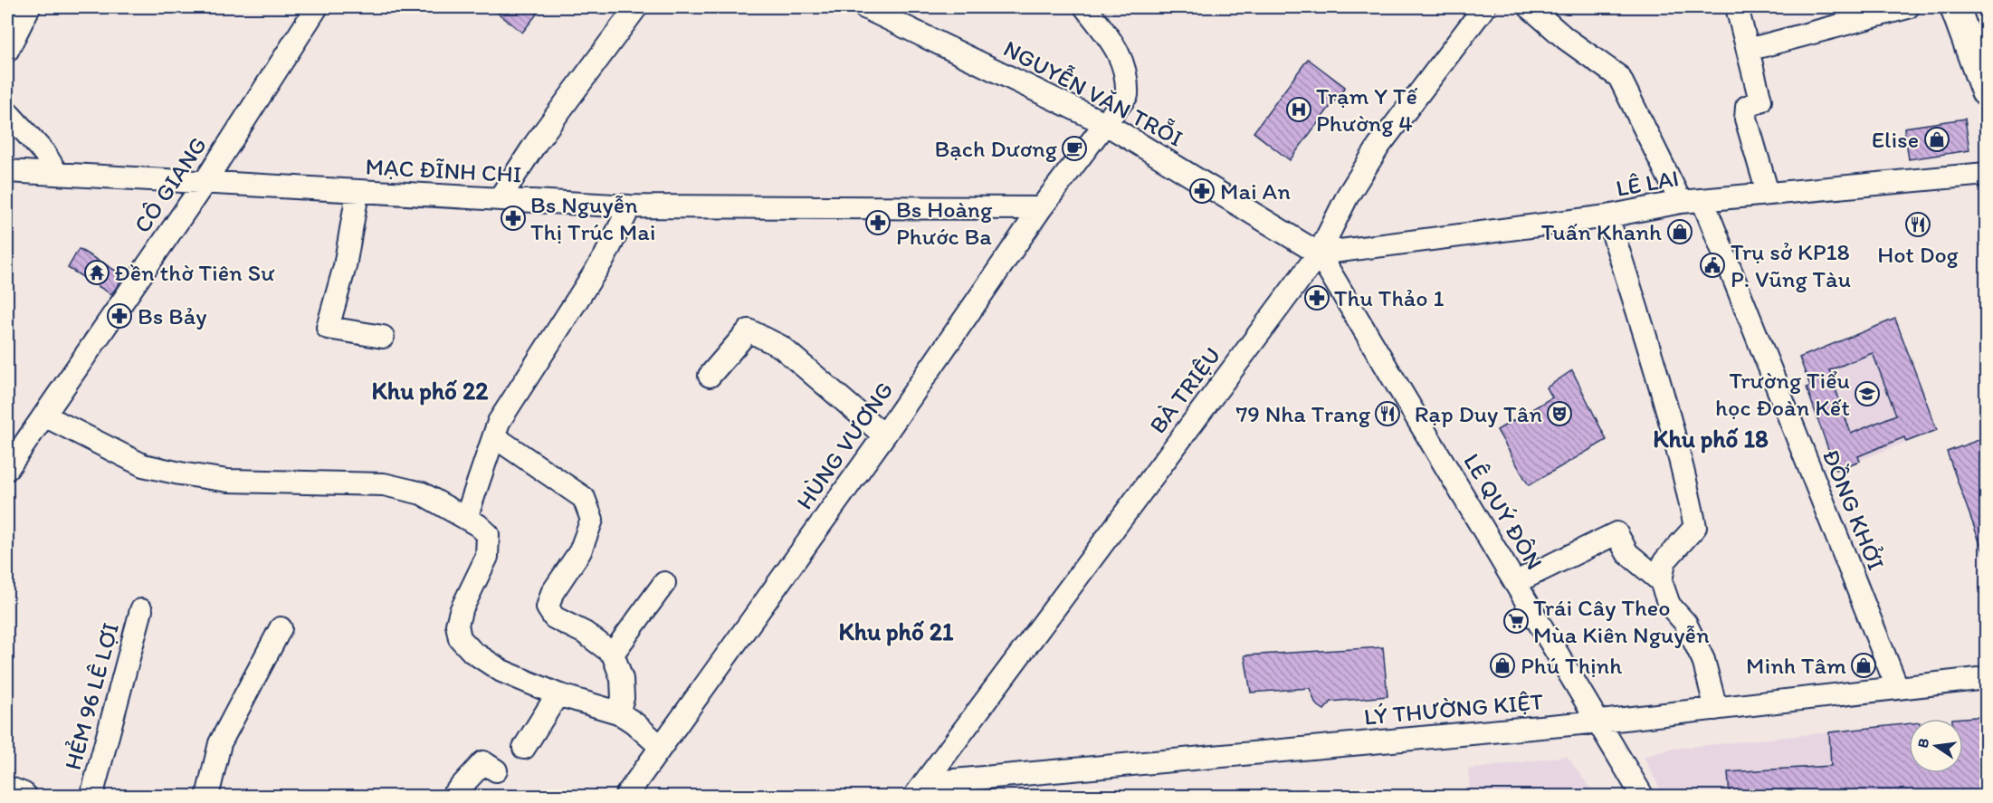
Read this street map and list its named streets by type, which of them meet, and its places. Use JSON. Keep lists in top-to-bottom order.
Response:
{
  "streets": {
    "street": [
      "NGUYỄN VĂN TRỖI",
      "MẠC ĐĨNH CHI",
      "LÊ LAI",
      "CÔ GIANG",
      "BÀ TRIỆU",
      "HÙNG VƯƠNG",
      "ĐỒNG KHỞI",
      "LÊ QUÝ ĐÔN",
      "HẺM 96 LÊ LỢI",
      "LÝ THƯỜNG KIỆT"
    ]
  },
  "crossings": [
    ["NGUYỄN VĂN TRỖI", "LÊ LAI"],
    ["NGUYỄN VĂN TRỖI", "BÀ TRIỆU"],
    ["NGUYỄN VĂN TRỖI", "HÙNG VƯƠNG"],
    ["NGUYỄN VĂN TRỖI", "LÊ QUÝ ĐÔN"],
    ["MẠC ĐĨNH CHI", "CÔ GIANG"],
    ["MẠC ĐĨNH CHI", "HÙNG VƯƠNG"],
    ["LÊ LAI", "BÀ TRIỆU"],
    ["LÊ LAI", "ĐỒNG KHỞI"],
    ["LÊ LAI", "LÊ QUÝ ĐÔN"],
    ["BÀ TRIỆU", "LÊ QUÝ ĐÔN"],
    ["BÀ TRIỆU", "LÝ THƯỜNG KIỆT"],
    ["ĐỒNG KHỞI", "LÝ THƯỜNG KIỆT"],
    ["LÊ QUÝ ĐÔN", "LÝ THƯỜNG KIỆT"]
  ],
  "districts": ["Khu phố 22", "Khu phố 18", "Khu phố 21"],
  "places": {
    "hospital": ["Trạm Y Tế Phường 4"],
    "shop": [
      "Elise",
      "Tuấn Khanh",
      "Phú Thịnh",
      "Minh Tâm"
    ],
    "cafe": ["Bạch Dương"],
    "pharmacy": [
      "Mai An",
      "Bs Nguyễn Thị Trúc Mai",
      "Bs Hoàng Phước Ba",
      "Thu Thảo 1",
      "Bs Bảy"
    ],
    "restaurant": ["Hot Dog", "79 Nha Trang"],
    "public building": ["Trụ sở KP18 P. Vũng Tàu"],
    "temple": ["Đền thờ Tiên Sư"],
    "school or university": ["Trường Tiểu học Đoàn Kết"],
    "theatre": ["Rạp Duy Tân"],
    "supermarket": ["Trái Cây Theo Mùa Kiên Nguyễn"]
  },
  "north": "left"
}
